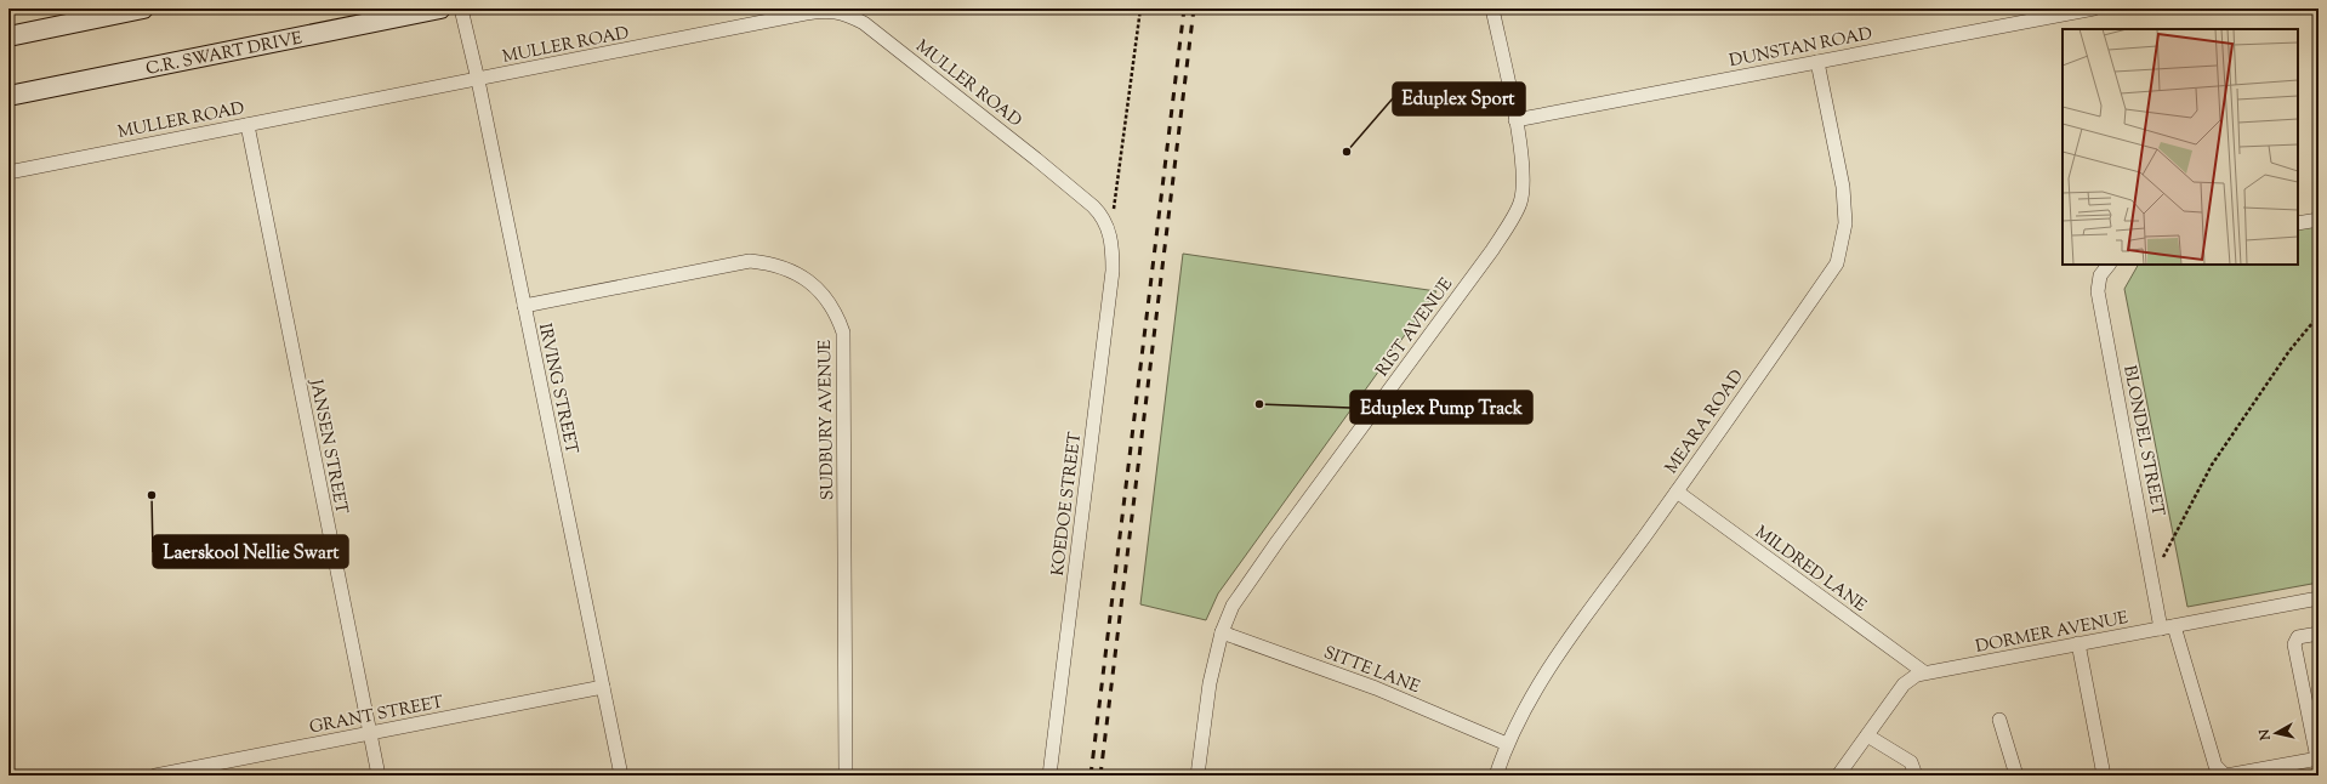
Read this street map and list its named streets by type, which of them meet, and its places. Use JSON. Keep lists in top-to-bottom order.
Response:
{
  "streets": {
    "main road": ["C.R. SWART DRIVE"],
    "street": [
      "MULLER ROAD",
      "DUNSTAN ROAD",
      "RIST AVENUE",
      "IRVING STREET",
      "SUDBURY AVENUE",
      "MEARA ROAD",
      "BLONDEL STREET",
      "JANSEN STREET",
      "KOEDOE STREET",
      "MILDRED LANE",
      "DORMER AVENUE",
      "SITTE LANE",
      "GRANT STREET"
    ]
  },
  "crossings": [
    ["MULLER ROAD", "IRVING STREET"],
    ["MULLER ROAD", "JANSEN STREET"],
    ["MULLER ROAD", "KOEDOE STREET"],
    ["DUNSTAN ROAD", "RIST AVENUE"],
    ["DUNSTAN ROAD", "MEARA ROAD"],
    ["RIST AVENUE", "SITTE LANE"],
    ["IRVING STREET", "SUDBURY AVENUE"],
    ["IRVING STREET", "GRANT STREET"],
    ["MEARA ROAD", "MILDRED LANE"],
    ["MEARA ROAD", "SITTE LANE"],
    ["BLONDEL STREET", "DORMER AVENUE"],
    ["JANSEN STREET", "GRANT STREET"],
    ["MILDRED LANE", "DORMER AVENUE"]
  ],
  "places": ["Eduplex Sport", "Eduplex Pump Track", "Laerskool Nellie Swart"],
  "north": "left"
}
